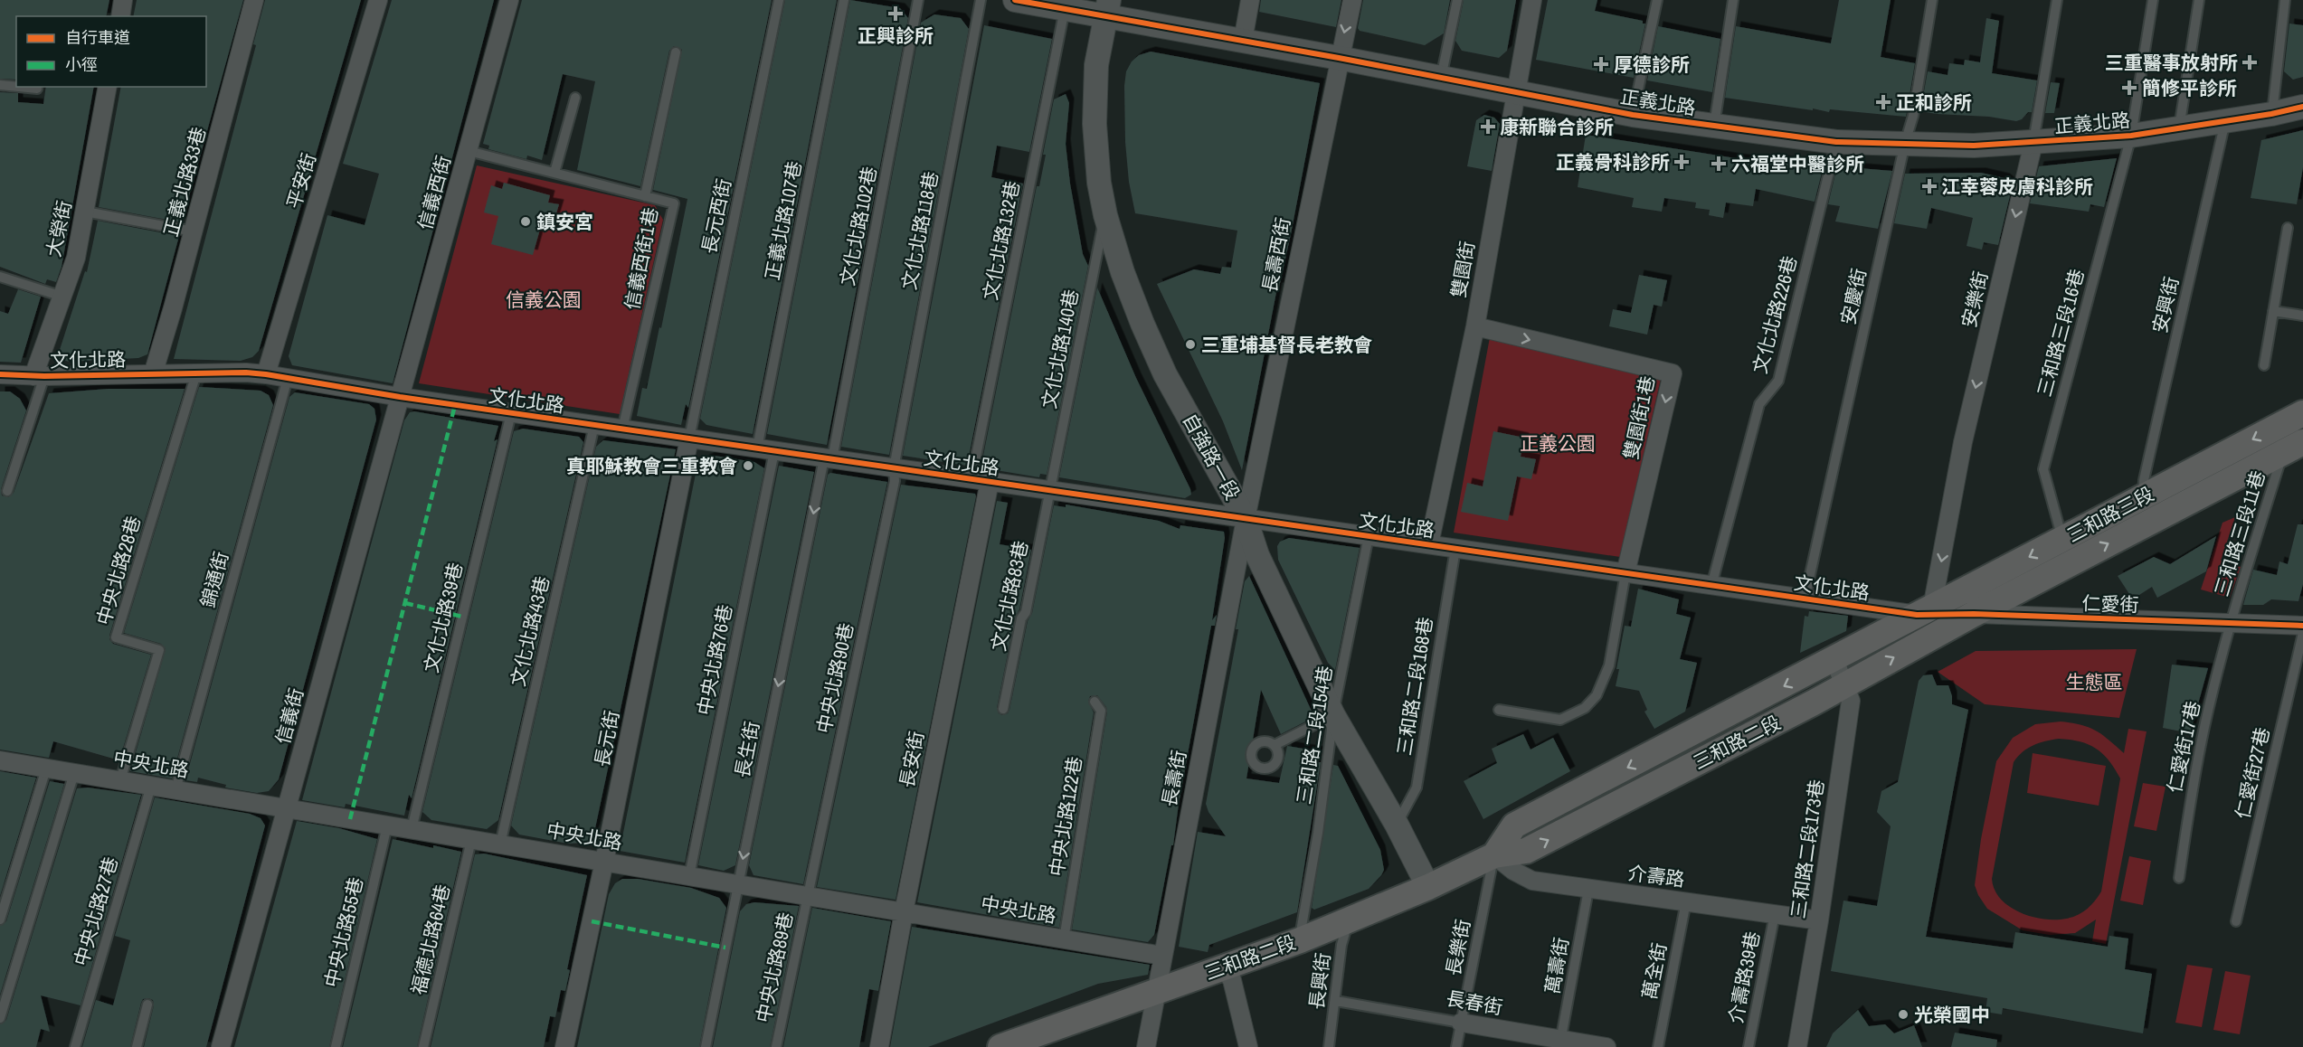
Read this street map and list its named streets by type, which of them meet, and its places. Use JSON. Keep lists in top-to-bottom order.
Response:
{
  "streets": {
    "main road": ["三和路三段", "三和路二段"],
    "street": [
      "正義北路",
      "平安街",
      "正義北路33巷",
      "信義西街",
      "大榮街",
      "長壽西街",
      "雙園街",
      "安樂街",
      "文化北路",
      "雙園街1巷",
      "自強路一段",
      "仁愛街",
      "信義街",
      "長元街",
      "長安街",
      "中央北路",
      "長壽街",
      "三和路二段173巷",
      "介壽路",
      "長春街"
    ],
    "lane": [
      "長元西街",
      "正義北路107巷",
      "文化北路102巷",
      "文化北路118巷",
      "文化北路132巷",
      "信義西街1巷",
      "安慶街",
      "安興街",
      "文化北路226巷",
      "三和路三段16巷",
      "文化北路140巷",
      "三和路三段11巷",
      "中央北路28巷",
      "錦通街",
      "文化北路83巷",
      "文化北路39巷",
      "文化北路43巷",
      "中央北路76巷",
      "中央北路90巷",
      "三和路二段168巷",
      "三和路二段154巷",
      "仁愛街17巷",
      "長生街",
      "仁愛街27巷",
      "中央北路122巷",
      "中央北路27巷",
      "中央北路55巷",
      "福德北路64巷",
      "長樂街",
      "萬壽街",
      "中央北路89巷",
      "萬全街",
      "介壽路39巷",
      "長興街"
    ]
  },
  "crossings": [
    ["正義北路", "文化北路132巷"],
    ["正義北路", "長壽西街"],
    ["正義北路", "雙園街"],
    ["正義北路", "安慶街"],
    ["正義北路", "安樂街"],
    ["正義北路", "安興街"],
    ["正義北路", "文化北路226巷"],
    ["正義北路", "三和路三段16巷"],
    ["正義北路", "自強路一段"],
    ["平安街", "文化北路"],
    ["正義北路33巷", "文化北路"],
    ["信義西街", "信義西街1巷"],
    ["信義西街", "文化北路"],
    ["信義西街", "信義街"],
    ["長元西街", "文化北路"],
    ["長元西街", "長元街"],
    ["正義北路107巷", "文化北路"],
    ["正義北路107巷", "中央北路76巷"],
    ["文化北路102巷", "文化北路"],
    ["文化北路102巷", "長生街"],
    ["大榮街", "文化北路"],
    ["文化北路118巷", "文化北路"],
    ["文化北路118巷", "中央北路90巷"],
    ["文化北路132巷", "文化北路"],
    ["長壽西街", "文化北路"],
    ["長壽西街", "自強路一段"],
    ["長壽西街", "長壽街"],
    ["信義西街1巷", "文化北路"],
    ["雙園街", "文化北路"],
    ["雙園街", "雙園街1巷"],
    ["安慶街", "文化北路"],
    ["安樂街", "文化北路"],
    ["安樂街", "三和路三段"],
    ["安樂街", "仁愛街"],
    ["安樂街", "三和路二段"],
    ["安興街", "三和路三段"],
    ["文化北路226巷", "文化北路"],
    ["三和路三段16巷", "三和路三段"],
    ["文化北路140巷", "文化北路"],
    ["文化北路140巷", "自強路一段"],
    ["文化北路140巷", "文化北路83巷"],
    ["文化北路", "雙園街1巷"],
    ["文化北路", "自強路一段"],
    ["文化北路", "三和路三段"],
    ["文化北路", "中央北路28巷"],
    ["文化北路", "錦通街"],
    ["文化北路", "文化北路83巷"],
    ["文化北路", "仁愛街"],
    ["文化北路", "文化北路39巷"],
    ["文化北路", "文化北路43巷"],
    ["文化北路", "中央北路76巷"],
    ["文化北路", "中央北路90巷"],
    ["文化北路", "三和路二段168巷"],
    ["文化北路", "信義街"],
    ["文化北路", "三和路二段154巷"],
    ["文化北路", "長元街"],
    ["文化北路", "三和路二段"],
    ["文化北路", "長生街"],
    ["文化北路", "長安街"],
    ["文化北路", "長壽街"],
    ["自強路一段", "三和路二段168巷"],
    ["自強路一段", "三和路二段154巷"],
    ["自強路一段", "三和路二段"],
    ["自強路一段", "長壽街"],
    ["三和路三段", "三和路三段11巷"],
    ["三和路三段", "仁愛街"],
    ["三和路三段", "三和路二段"],
    ["三和路三段11巷", "仁愛街"],
    ["三和路三段11巷", "仁愛街17巷"],
    ["中央北路28巷", "中央北路"],
    ["錦通街", "中央北路"],
    ["仁愛街", "三和路二段"],
    ["仁愛街", "仁愛街17巷"],
    ["文化北路39巷", "中央北路"],
    ["文化北路43巷", "中央北路"],
    ["中央北路76巷", "中央北路"],
    ["中央北路90巷", "中央北路"],
    ["中央北路90巷", "中央北路89巷"],
    ["信義街", "中央北路"],
    ["三和路二段154巷", "三和路二段"],
    ["長元街", "中央北路"],
    ["三和路二段", "長壽街"],
    ["三和路二段", "三和路二段173巷"],
    ["三和路二段", "介壽路"],
    ["三和路二段", "長樂街"],
    ["三和路二段", "長興街"],
    ["長生街", "中央北路"],
    ["長安街", "中央北路"],
    ["中央北路", "長壽街"],
    ["中央北路", "中央北路122巷"],
    ["中央北路", "中央北路27巷"],
    ["中央北路", "中央北路55巷"],
    ["中央北路", "福德北路64巷"],
    ["中央北路", "中央北路89巷"],
    ["三和路二段173巷", "介壽路"],
    ["介壽路", "長樂街"],
    ["介壽路", "萬壽街"],
    ["介壽路", "萬全街"],
    ["介壽路", "介壽路39巷"],
    ["長樂街", "長春街"],
    ["萬壽街", "長春街"],
    ["長興街", "長春街"]
  ],
  "one_way": ["安樂街", "長生街"],
  "parks": ["信義公園", "正義公園", "生態區"],
  "places": {
    "health": [
      "正興診所",
      "三重醫事放射所",
      "厚德診所",
      "簡修平診所",
      "正和診所",
      "康新聯合診所",
      "正義骨科診所",
      "六福堂中醫診所",
      "江幸蓉皮膚科診所"
    ],
    "other": [
      "鎮安宮",
      "三重埔基督長老教會",
      "真耶穌教會三重教會",
      "光榮國中"
    ]
  },
  "legend": ["自行車道", "小徑"]
}
